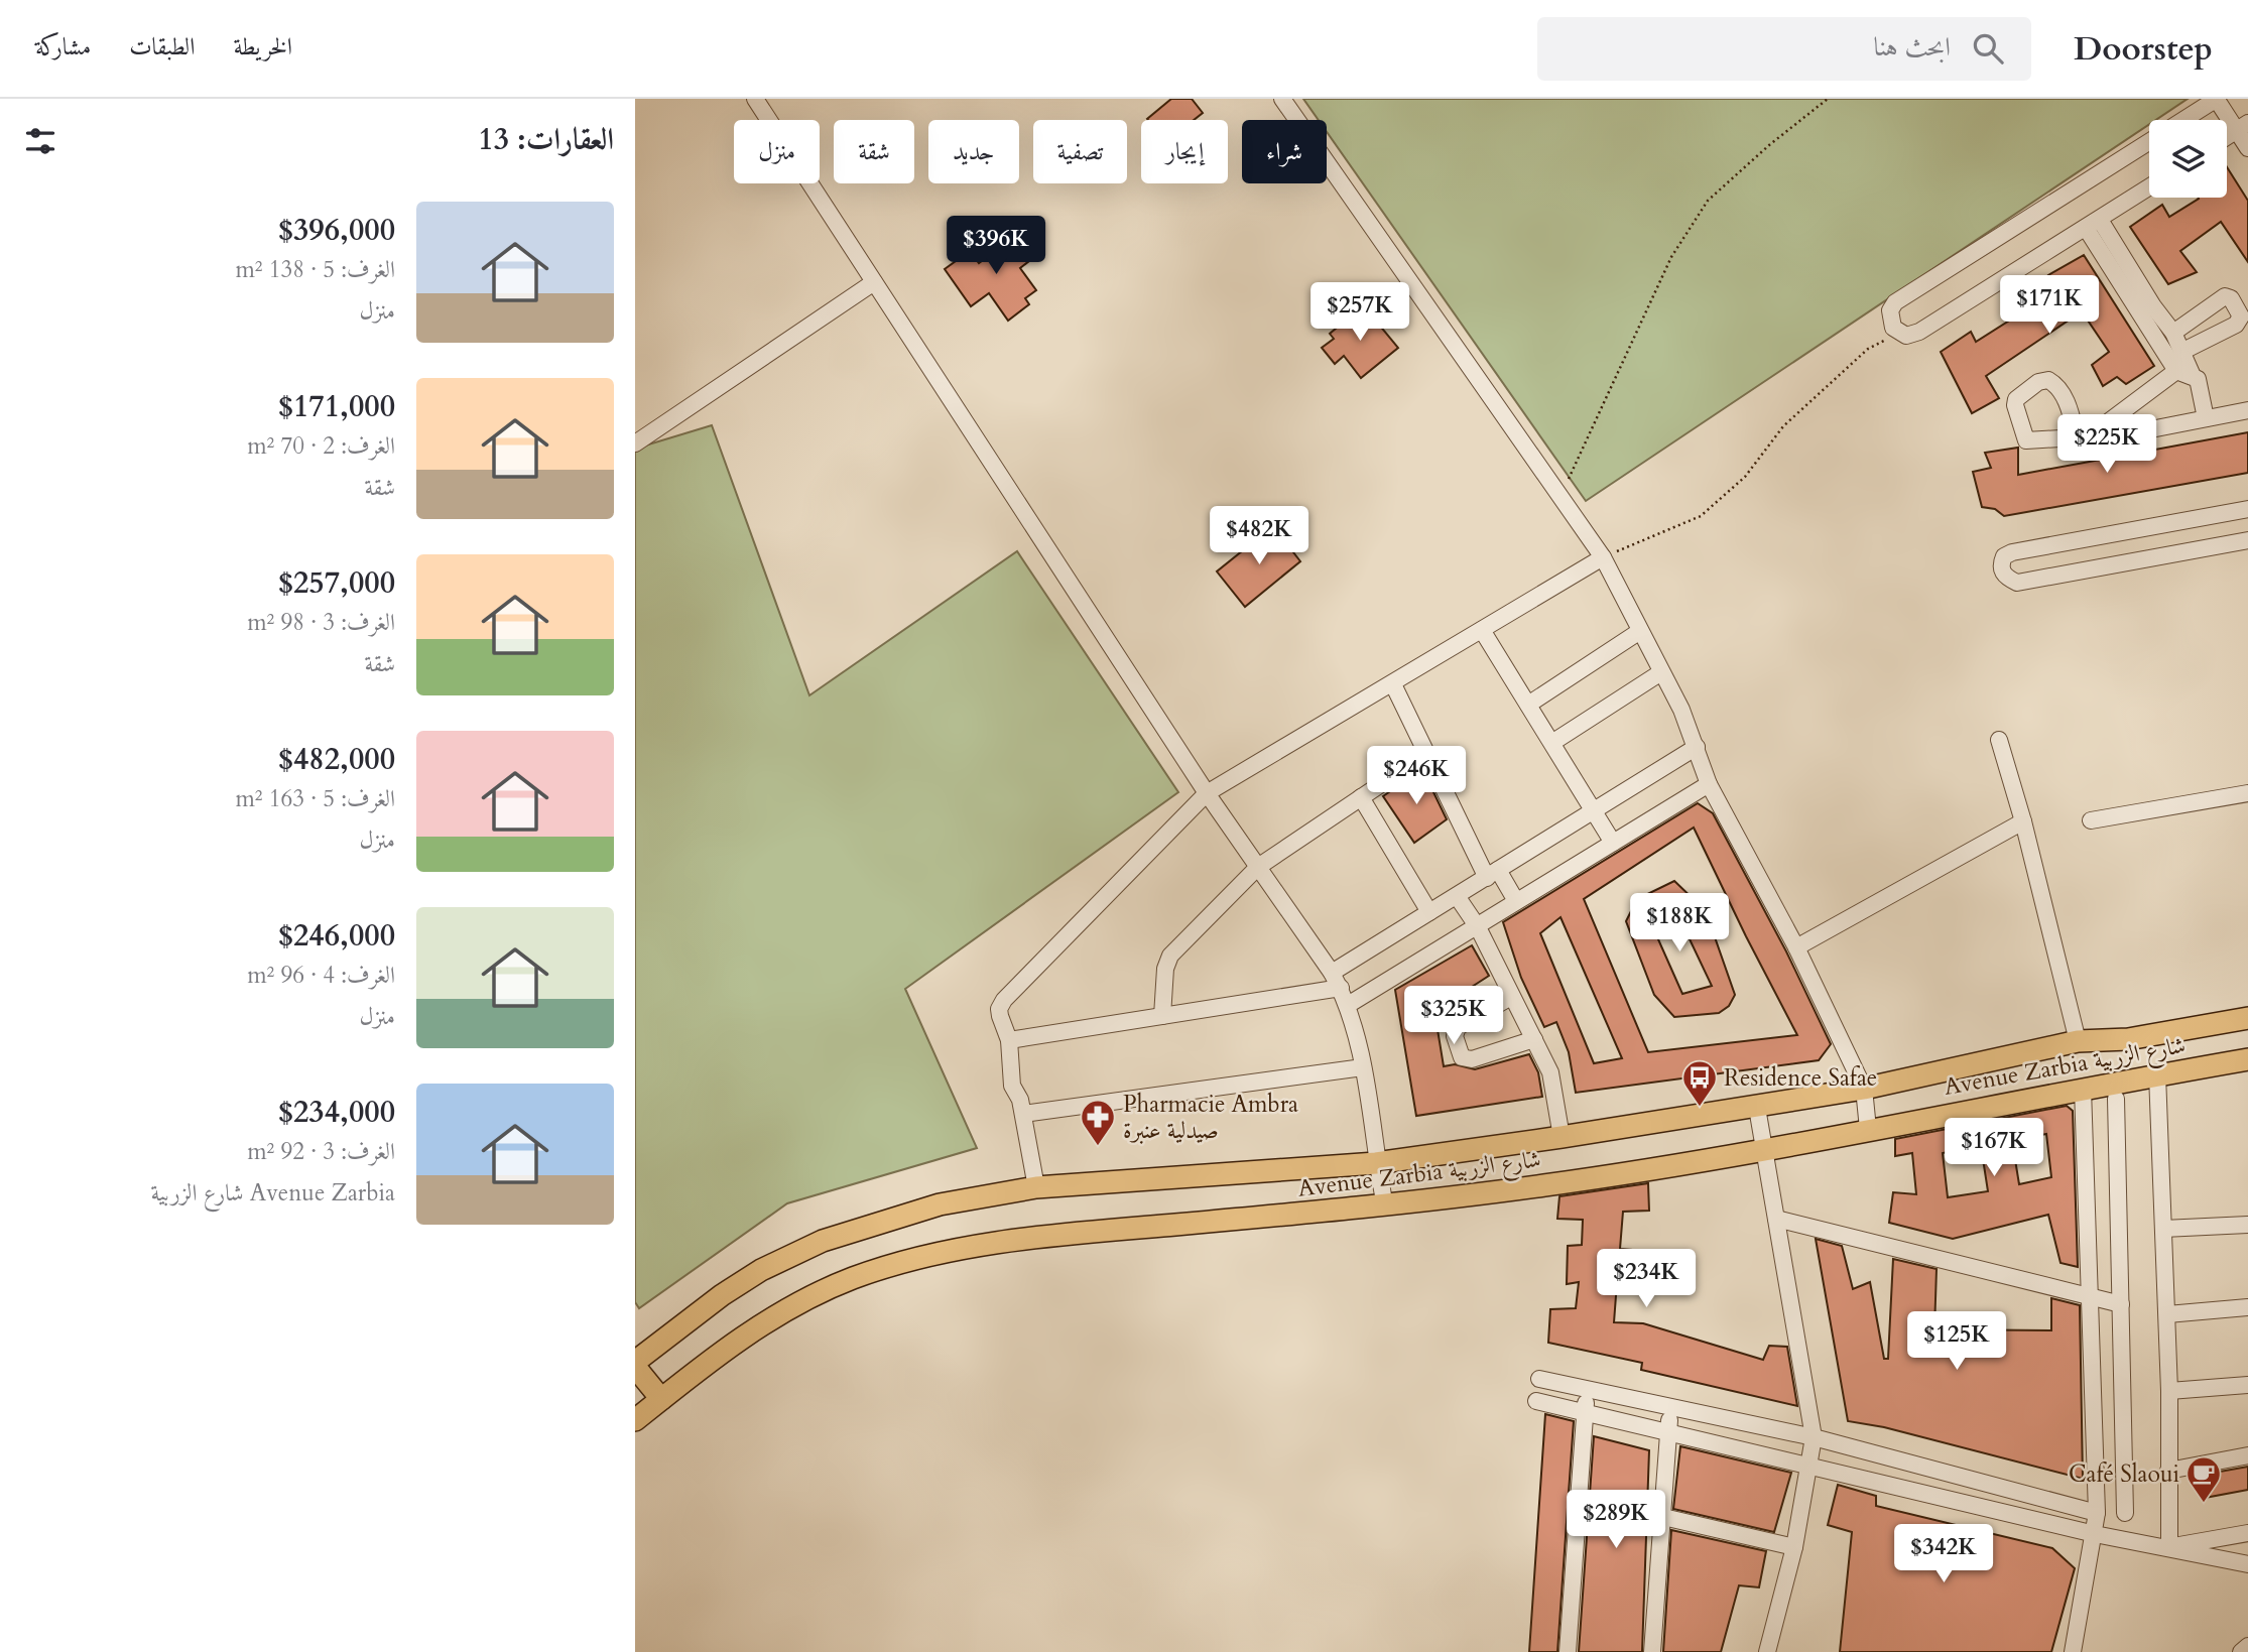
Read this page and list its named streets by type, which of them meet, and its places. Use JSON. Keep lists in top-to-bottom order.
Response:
{
  "streets": {
    "main road": ["Avenue Zarbia شارع الزربية"]
  },
  "places": {
    "bus stop": ["Residence Safae"],
    "pharmacy": ["Pharmacie Ambra صيدلية عنبرة"],
    "cafe": ["Café Slaoui"]
  },
  "page": {
    "header": "Doorstep",
    "search": "ابحث هنا",
    "nav": ["الخريطة", "الطبقات", "مشاركة"],
    "heading": "العقارات: 13",
    "chip": [
      "شراء",
      "إيجار",
      "تصفية",
      "جديد",
      "شقة",
      "منزل"
    ],
    "list": [
      {
        "name": "$396,000",
        "note": "الغرف: 5 · 138 m² · منزل"
      },
      {
        "name": "$171,000",
        "note": "الغرف: 2 · 70 m² · شقة"
      },
      {
        "name": "$257,000",
        "note": "الغرف: 3 · 98 m² · شقة"
      },
      {
        "name": "$482,000",
        "note": "الغرف: 5 · 163 m² · منزل"
      },
      {
        "name": "$246,000",
        "note": "الغرف: 4 · 96 m² · منزل"
      },
      {
        "name": "$234,000",
        "note": "الغرف: 3 · 92 m² · Avenue Zarbia شارع الزربية"
      }
    ],
    "price": [
      "$396K",
      "$171K",
      "$257K",
      "$225K",
      "$482K",
      "$246K",
      "$188K",
      "$325K",
      "$167K",
      "$234K",
      "$125K",
      "$289K",
      "$342K"
    ]
  }
}
